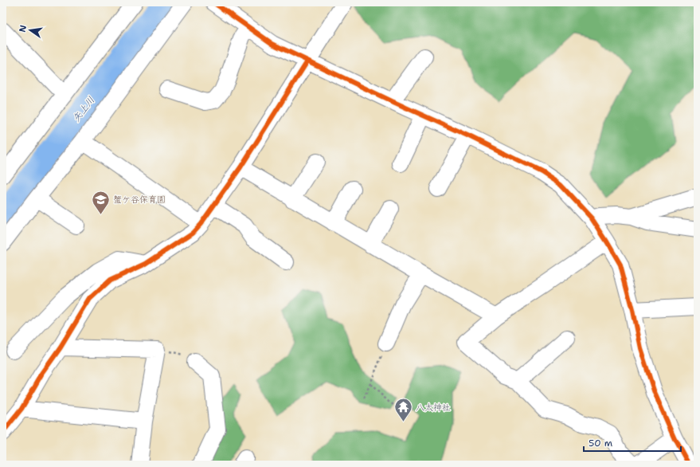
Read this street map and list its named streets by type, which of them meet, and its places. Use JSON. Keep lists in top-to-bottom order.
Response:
{
  "water": ["矢上川"],
  "places": {
    "school or university": ["蟹ケ谷保育園"],
    "temple": ["八太神社"]
  },
  "scale_bar": "50 m",
  "north": "left"
}
